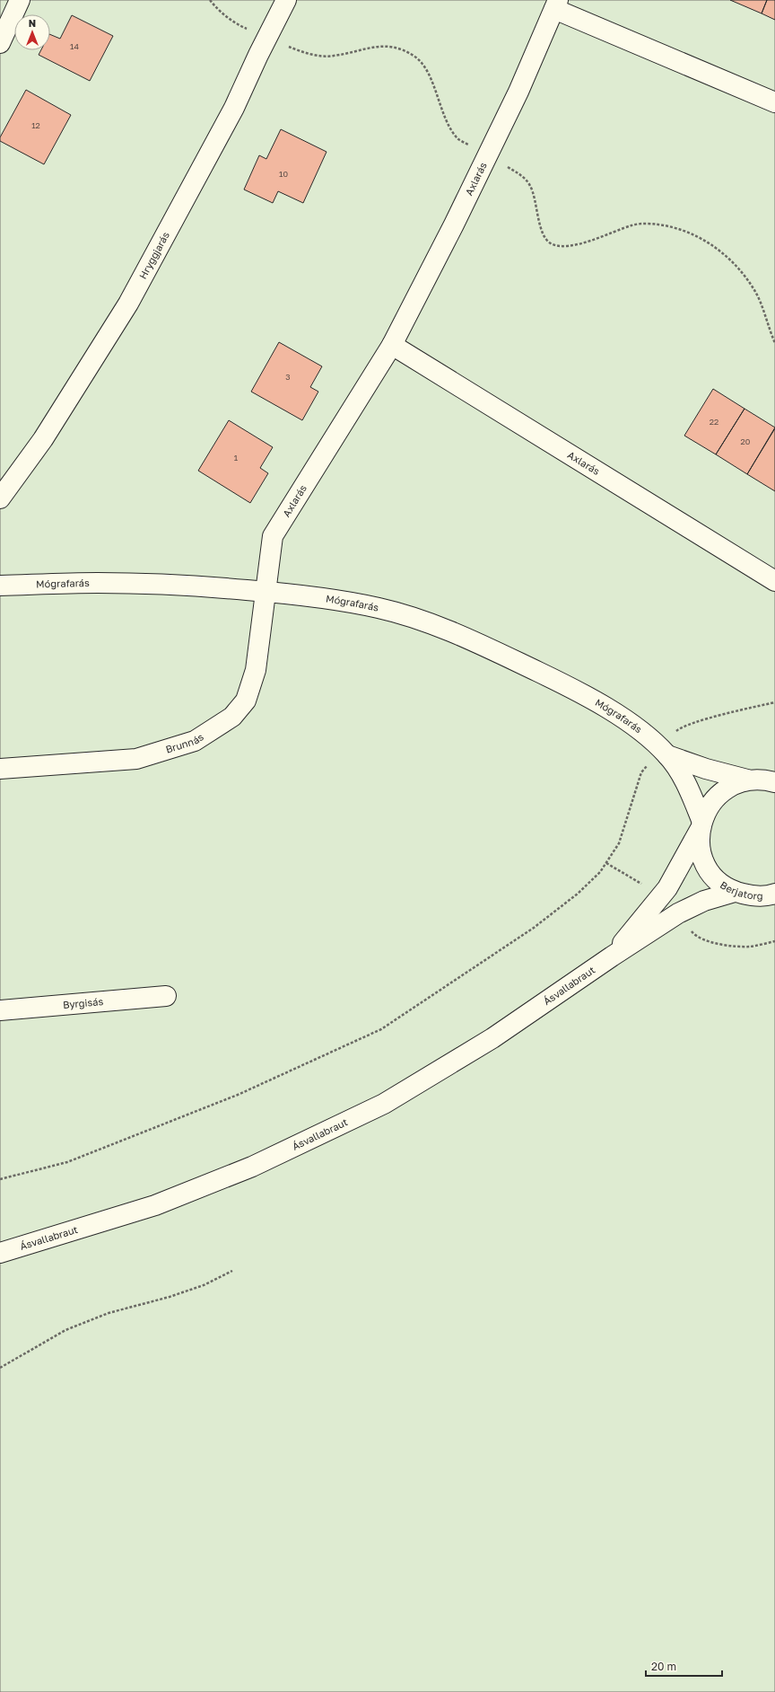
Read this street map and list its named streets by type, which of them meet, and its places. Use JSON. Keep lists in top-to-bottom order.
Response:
{
  "streets": {
    "street": [
      "Axlarás",
      "Hryggjarás",
      "Mógrafarás",
      "Brunnás",
      "Berjatorg",
      "Ásvallabraut",
      "Byrgisás"
    ]
  },
  "crossings": [
    ["Axlarás", "Mógrafarás"],
    ["Axlarás", "Brunnás"],
    ["Mógrafarás", "Brunnás"],
    ["Mógrafarás", "Berjatorg"],
    ["Mógrafarás", "Ásvallabraut"],
    ["Berjatorg", "Ásvallabraut"]
  ],
  "house_numbers": [
    "14",
    "12",
    "10",
    "3",
    "22",
    "20",
    "1"
  ],
  "scale_bar": "20 m",
  "north": "top"
}
